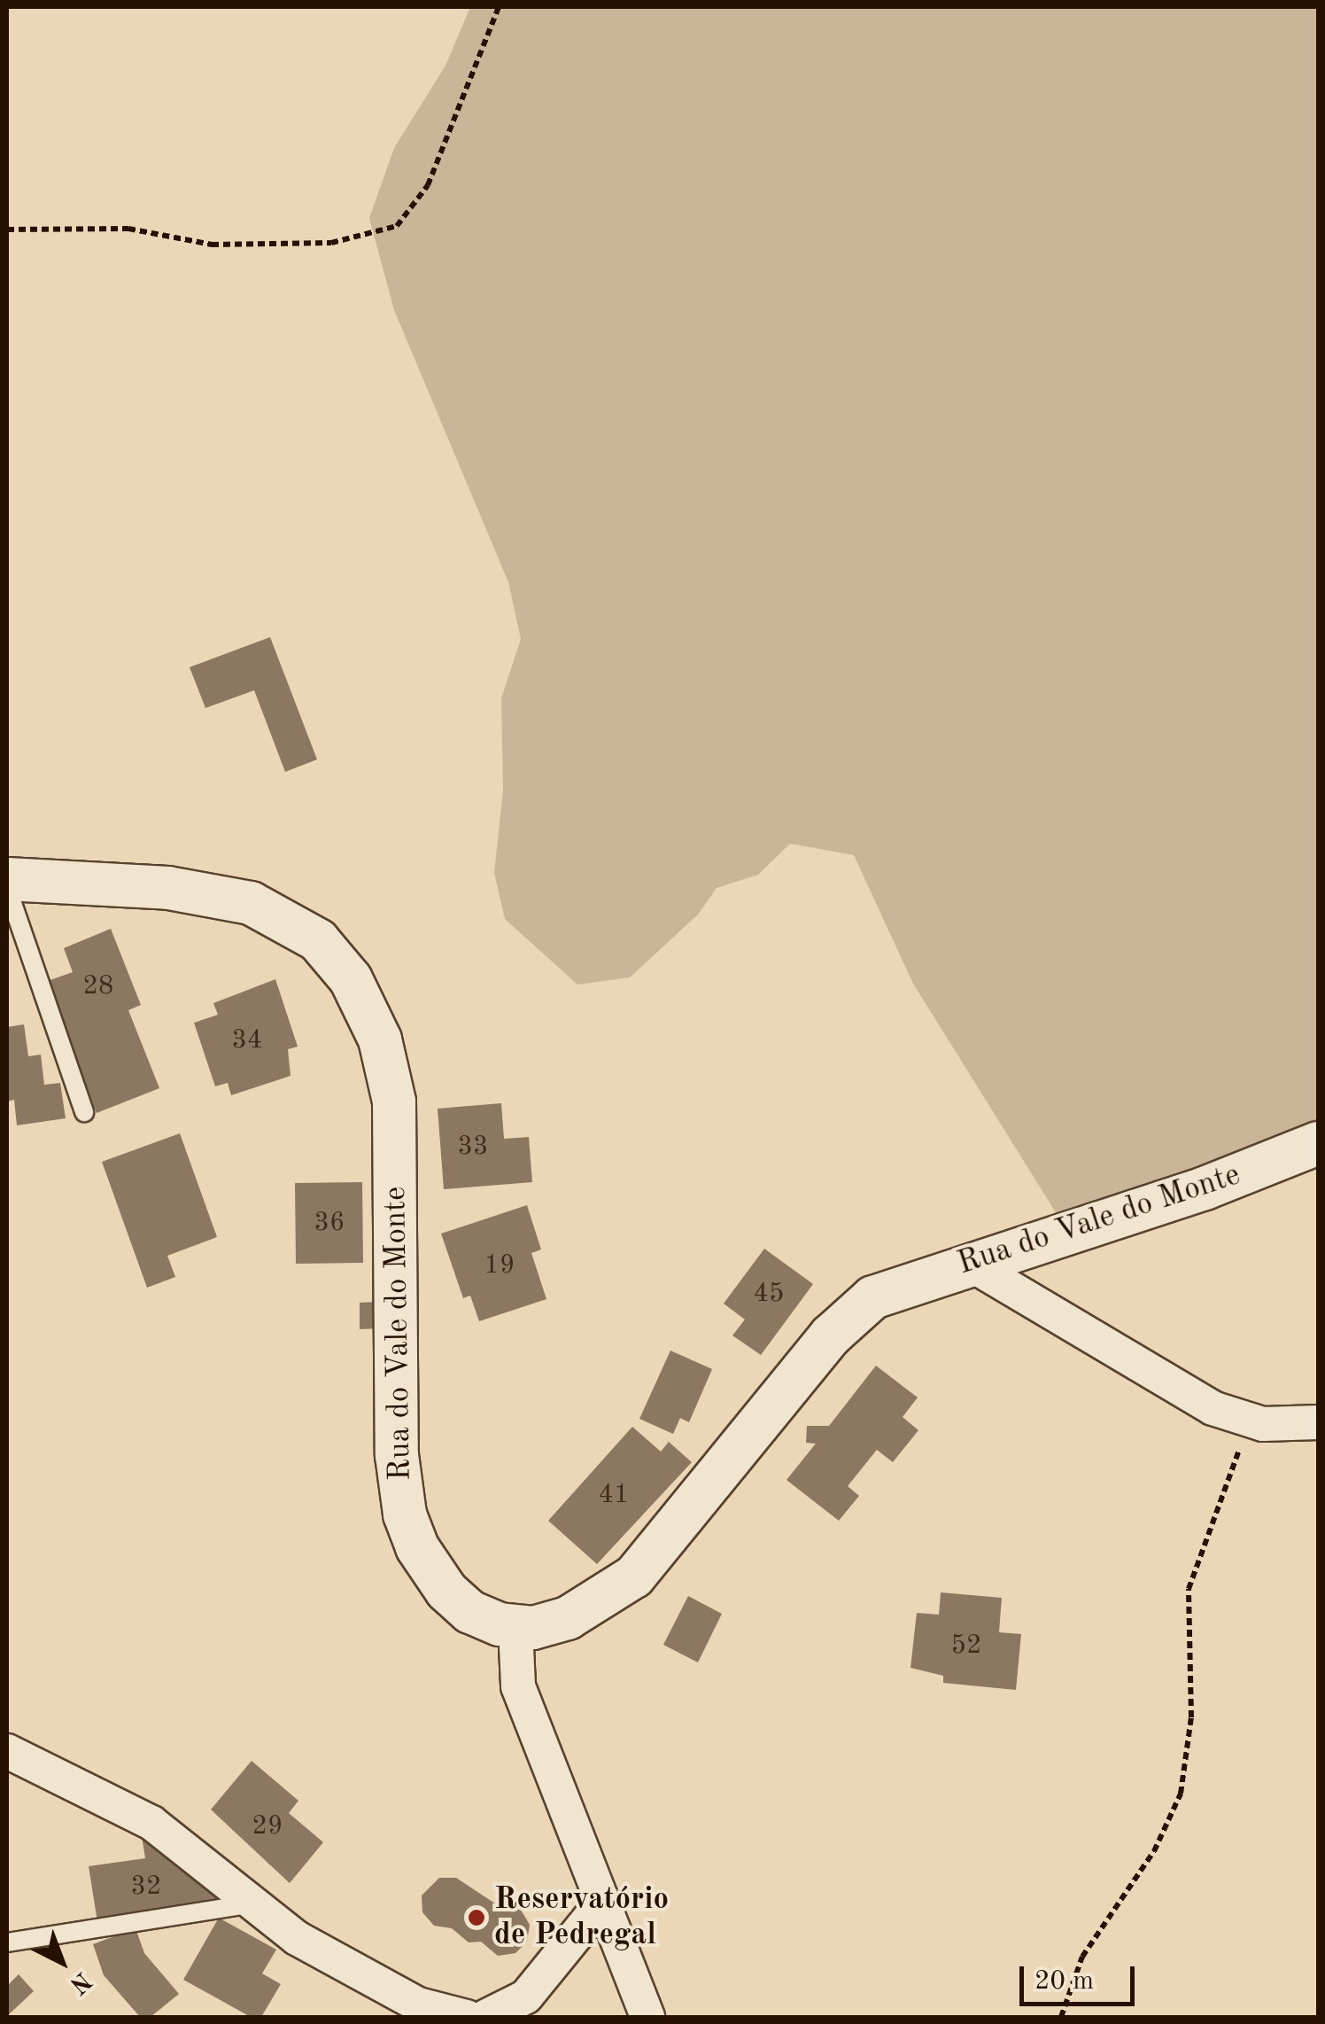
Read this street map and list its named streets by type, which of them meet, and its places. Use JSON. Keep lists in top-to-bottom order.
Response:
{
  "streets": {
    "street": ["Rua do Vale do Monte"]
  },
  "places": ["Reservatório de Pedregal"],
  "house_numbers": [
    "28",
    "34",
    "33",
    "36",
    "19",
    "45",
    "41",
    "52",
    "29",
    "32"
  ],
  "scale_bar": "20 m",
  "north": "bottom right"
}
